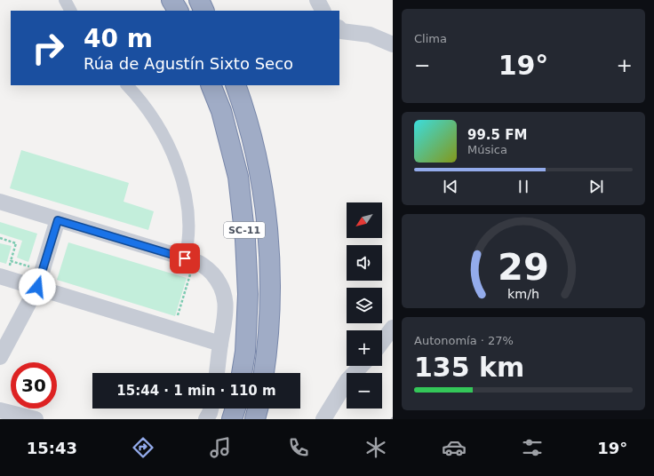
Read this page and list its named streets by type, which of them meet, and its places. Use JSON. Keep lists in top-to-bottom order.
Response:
{
  "streets": {
    "highway": ["SC-11"]
  },
  "north": "bottom left",
  "page": {
    "tile": [
      "Clima",
      ["Autonomía · 27%", "135 km"]
    ],
    "turn": ["40 m", "Rúa de Agustín Sixto Seco"],
    "heat": ["−", "19°", "+"],
    "song": ["99.5 FM", "Música"],
    "map_buttons": ["+", "−"],
    "limit": "30",
    "trip": "15:44 · 1 min · 110 m",
    "tabs": ["15:43", "19°"],
    "gauge": ["29", "km/h"]
  }
}
